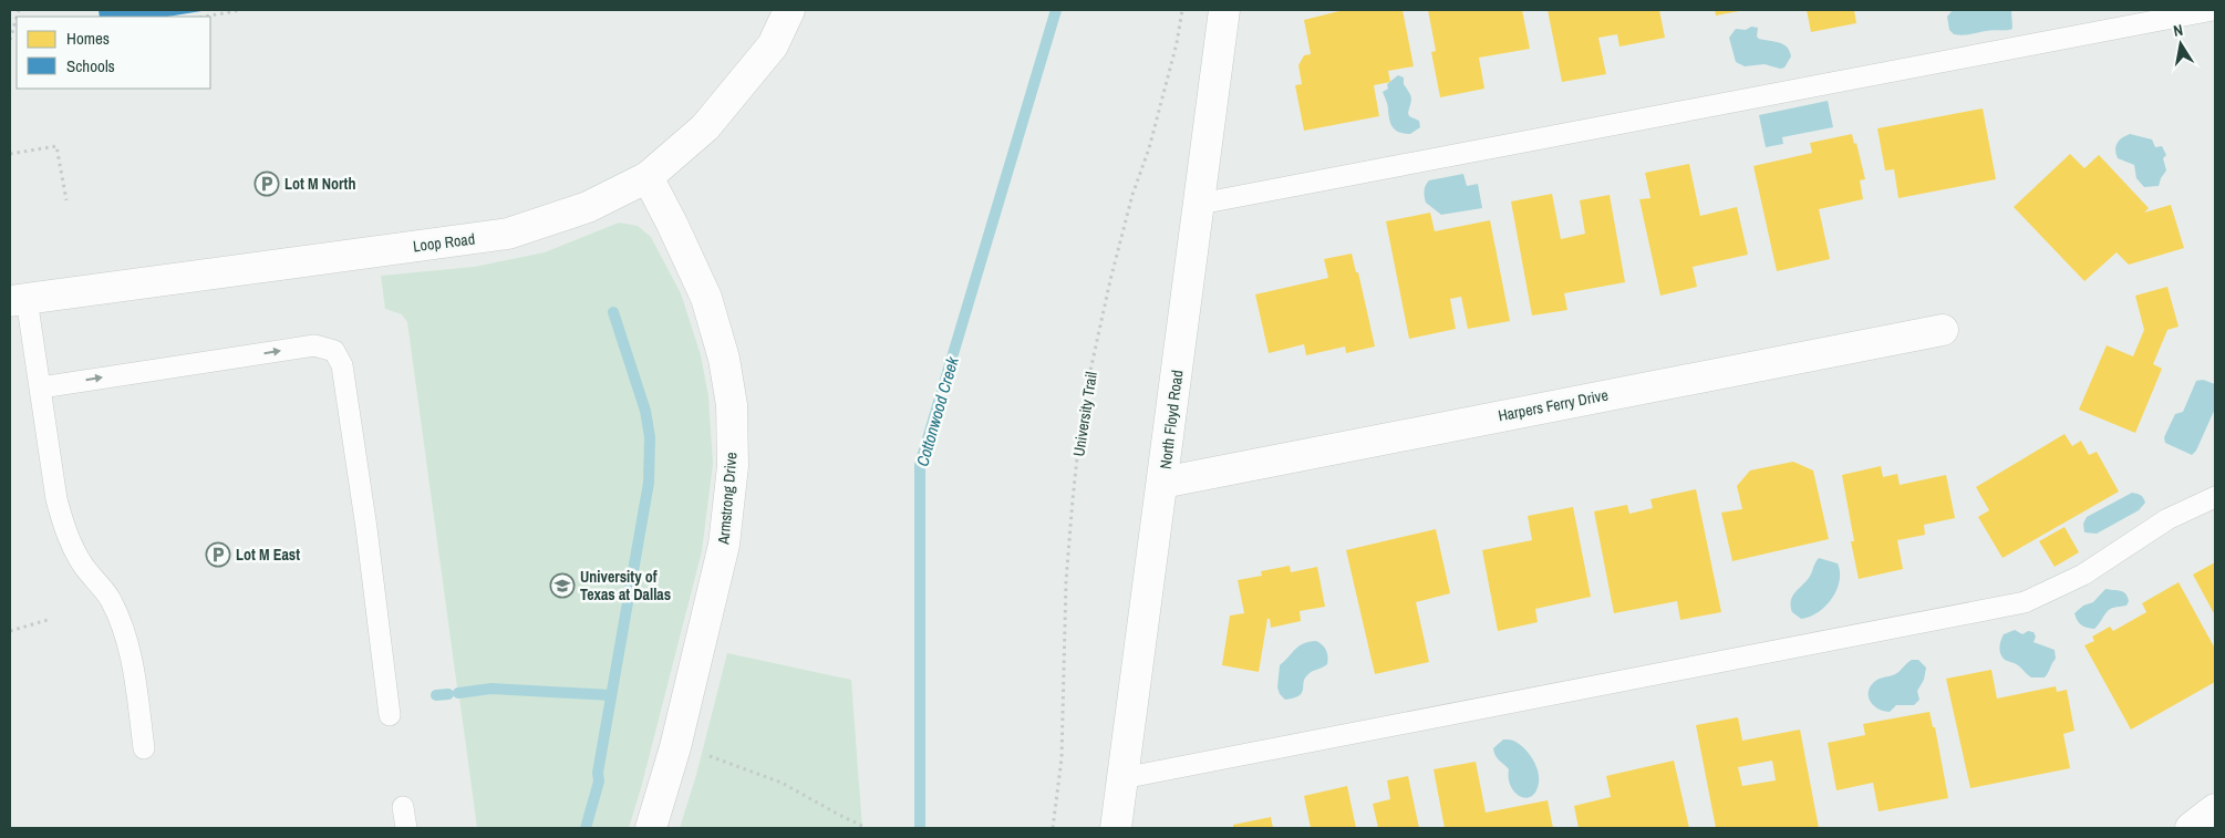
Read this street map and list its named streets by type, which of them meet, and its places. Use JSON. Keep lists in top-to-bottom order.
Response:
{
  "streets": {
    "street": [
      "Loop Road",
      "Harpers Ferry Drive",
      "North Floyd Road",
      "Armstrong Drive"
    ],
    "path": ["University Trail"]
  },
  "crossings": [
    ["Loop Road", "Armstrong Drive"],
    ["Harpers Ferry Drive", "North Floyd Road"]
  ],
  "water": ["Cottonwood Creek"],
  "places": {
    "parking": ["Lot M North", "Lot M East"],
    "school or university": ["University of Texas at Dallas"]
  },
  "legend": ["Homes", "Schools"],
  "north": "top"
}
